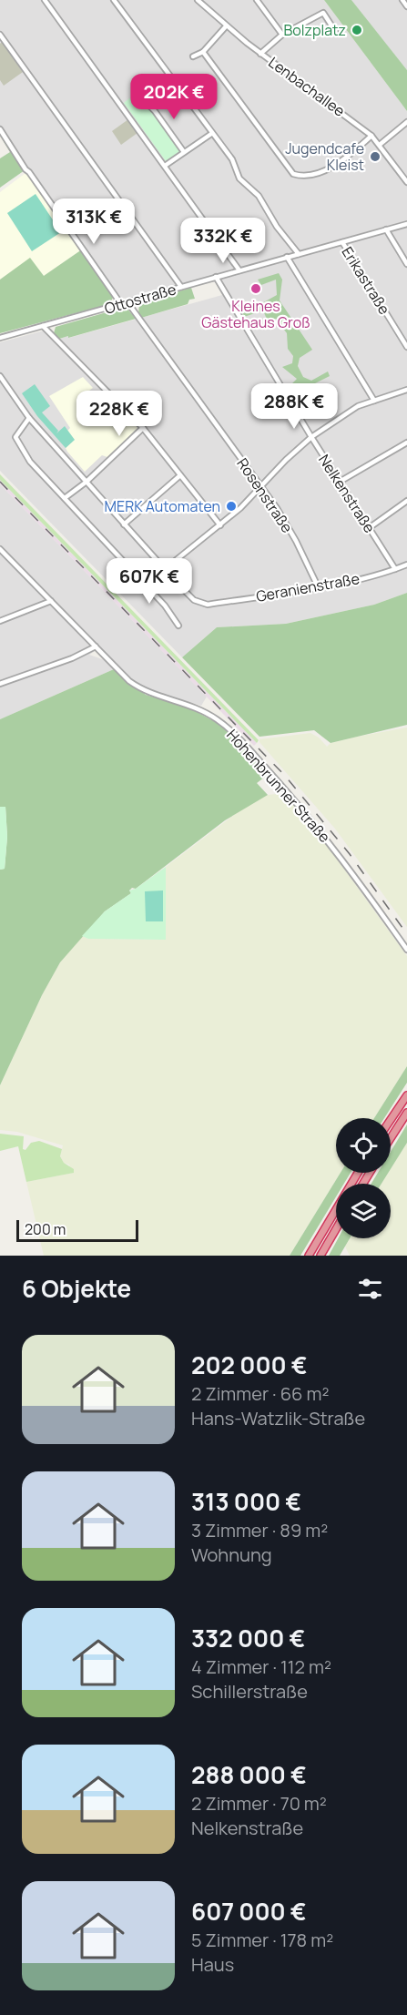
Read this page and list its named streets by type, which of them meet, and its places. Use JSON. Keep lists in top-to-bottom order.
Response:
{
  "streets": {
    "street": [
      "Lenbachallee",
      "Erikastraße",
      "Ottostraße",
      "Nelkenstraße",
      "Rosenstraße",
      "Geranienstraße",
      "Hohenbrunner Straße"
    ]
  },
  "crossings": [
    ["Erikastraße", "Ottostraße"],
    ["Ottostraße", "Nelkenstraße"],
    ["Ottostraße", "Rosenstraße"],
    ["Nelkenstraße", "Geranienstraße"],
    ["Rosenstraße", "Geranienstraße"]
  ],
  "places": [
    "Bolzplatz",
    "Jugendcafe Kleist",
    "Kleines Gästehaus Groß",
    "MERK Automaten"
  ],
  "scale_bar": "200 m",
  "page": {
    "price": [
      "202K €",
      "313K €",
      "332K €",
      "288K €",
      "228K €",
      "607K €"
    ],
    "scale": "200 m",
    "heading": "6 Objekte",
    "list": [
      {
        "name": "202 000 €",
        "note": "2 Zimmer · 66 m² · Hans-Watzlik-Straße"
      },
      {
        "name": "313 000 €",
        "note": "3 Zimmer · 89 m² · Wohnung"
      },
      {
        "name": "332 000 €",
        "note": "4 Zimmer · 112 m² · Schillerstraße"
      },
      {
        "name": "288 000 €",
        "note": "2 Zimmer · 70 m² · Nelkenstraße"
      },
      {
        "name": "607 000 €",
        "note": "5 Zimmer · 178 m² · Haus"
      }
    ]
  }
}
